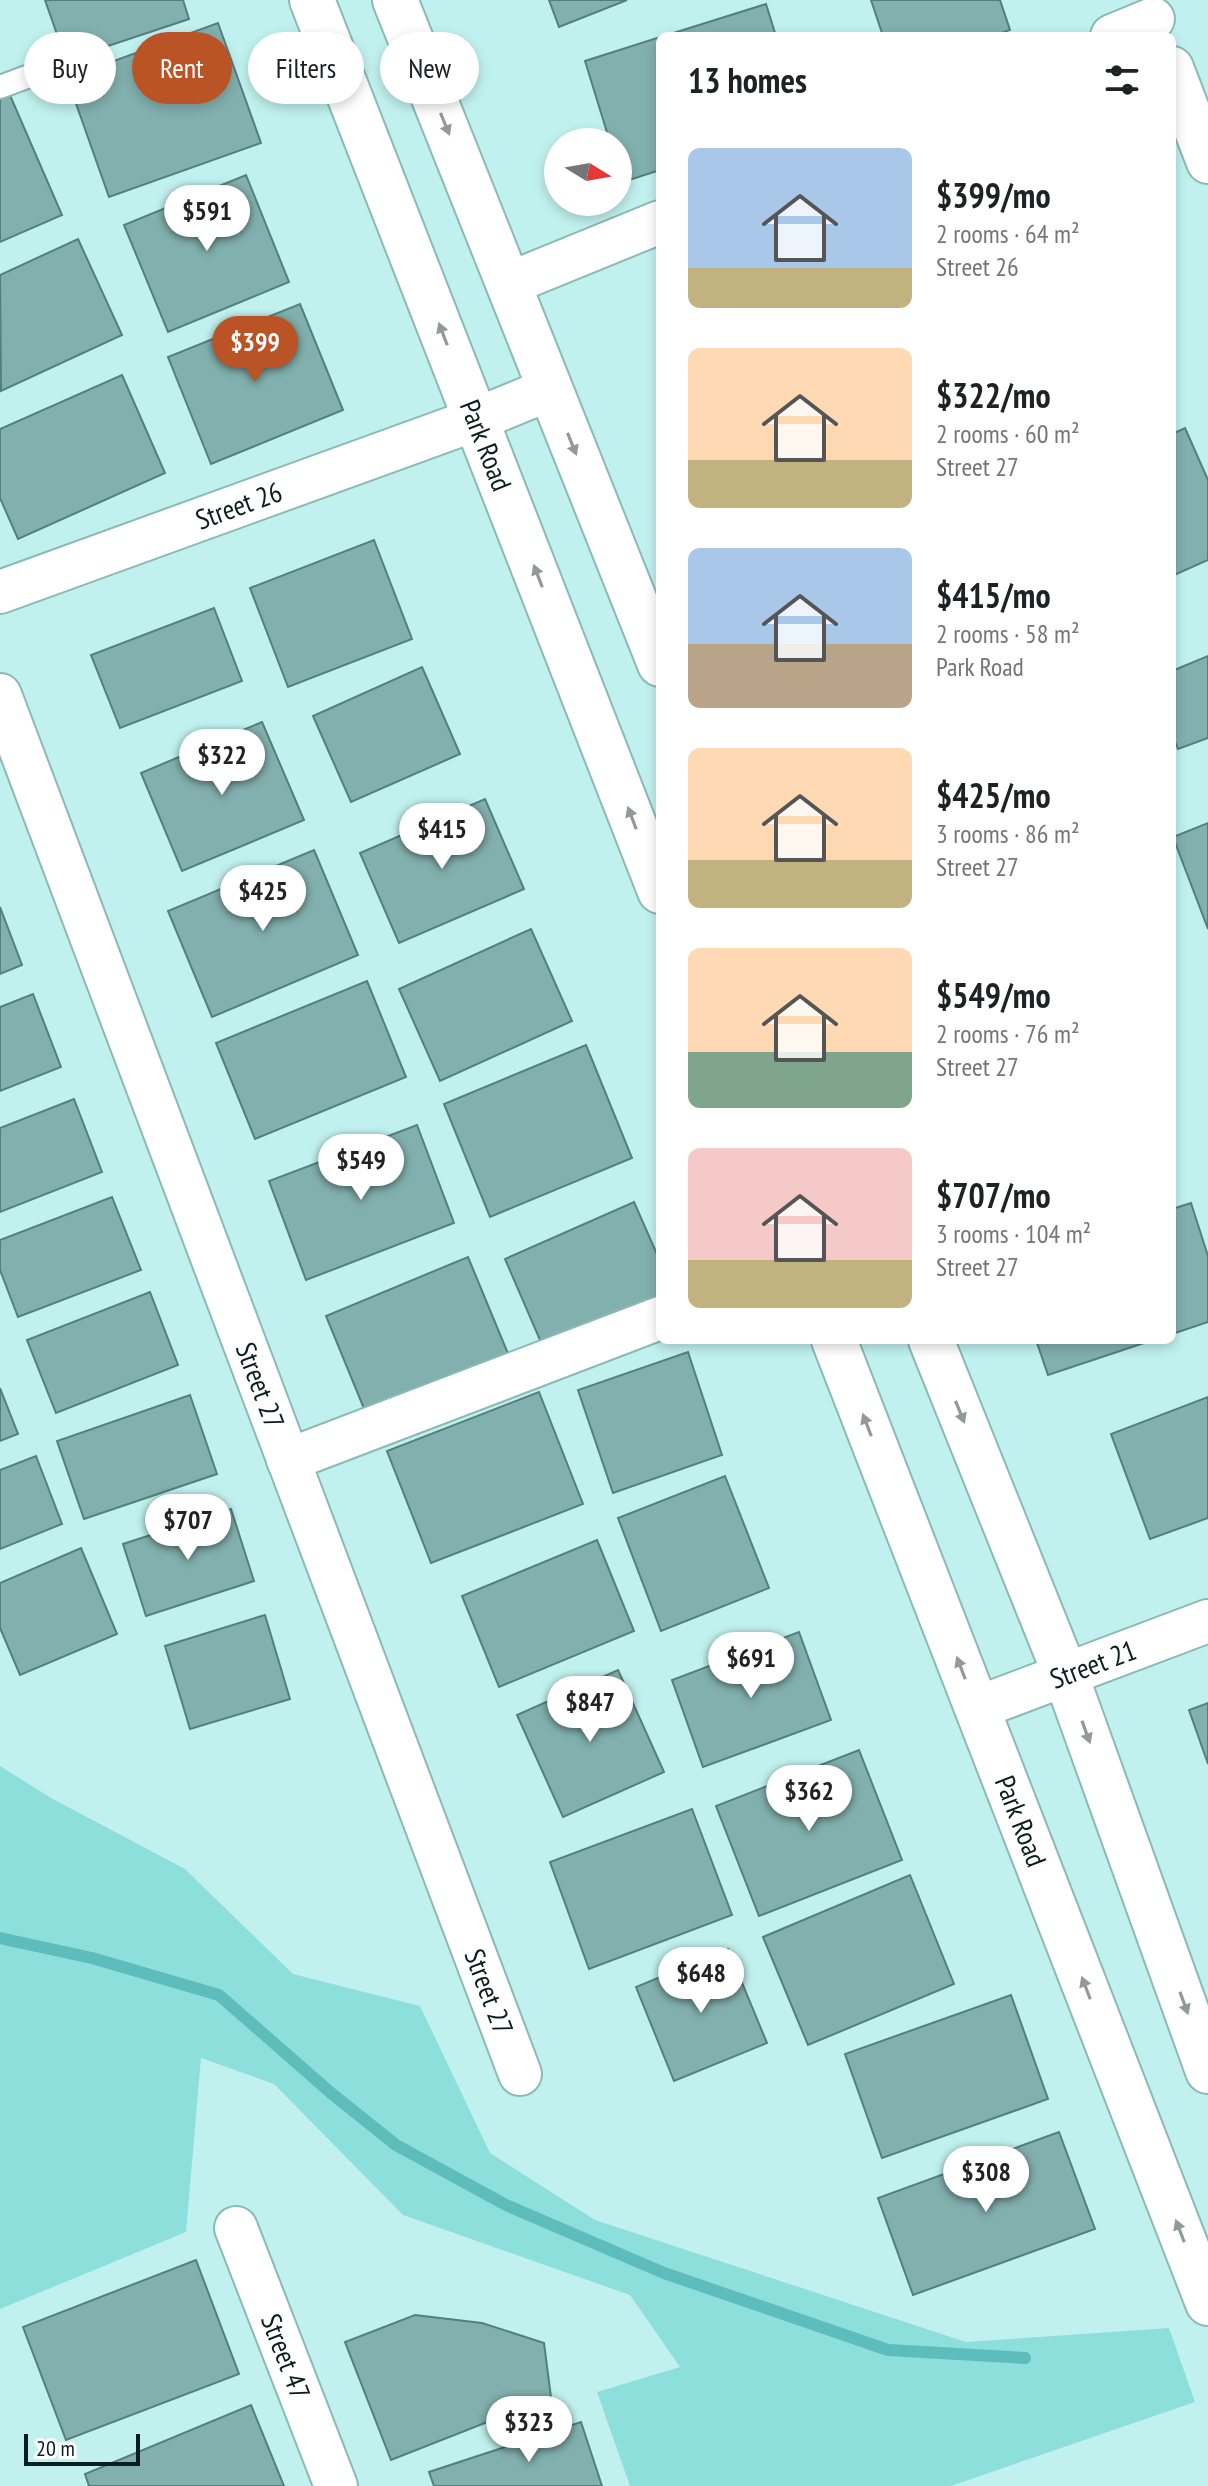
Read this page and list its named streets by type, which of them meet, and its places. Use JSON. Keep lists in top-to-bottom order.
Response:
{
  "streets": {
    "street": [
      "Park Road",
      "Street 26",
      "Street 27",
      "Street 21",
      "Street 47"
    ]
  },
  "crossings": [
    ["Park Road", "Street 26"],
    ["Park Road", "Street 21"]
  ],
  "scale_bar": "20 m",
  "north": "right",
  "page": {
    "chip": [
      "Buy",
      "Rent",
      "Filters",
      "New"
    ],
    "heading": "13 homes",
    "list": [
      {
        "name": "$399/mo",
        "note": "2 rooms · 64 m² · Street 26"
      },
      {
        "name": "$322/mo",
        "note": "2 rooms · 60 m² · Street 27"
      },
      {
        "name": "$415/mo",
        "note": "2 rooms · 58 m² · Park Road"
      },
      {
        "name": "$425/mo",
        "note": "3 rooms · 86 m² · Street 27"
      },
      {
        "name": "$549/mo",
        "note": "2 rooms · 76 m² · Street 27"
      },
      {
        "name": "$707/mo",
        "note": "3 rooms · 104 m² · Street 27"
      }
    ],
    "price": [
      "$591",
      "$399",
      "$322",
      "$415",
      "$425",
      "$549",
      "$707",
      "$691",
      "$847",
      "$362",
      "$648",
      "$308",
      "$323"
    ],
    "scale": "20 m"
  }
}
